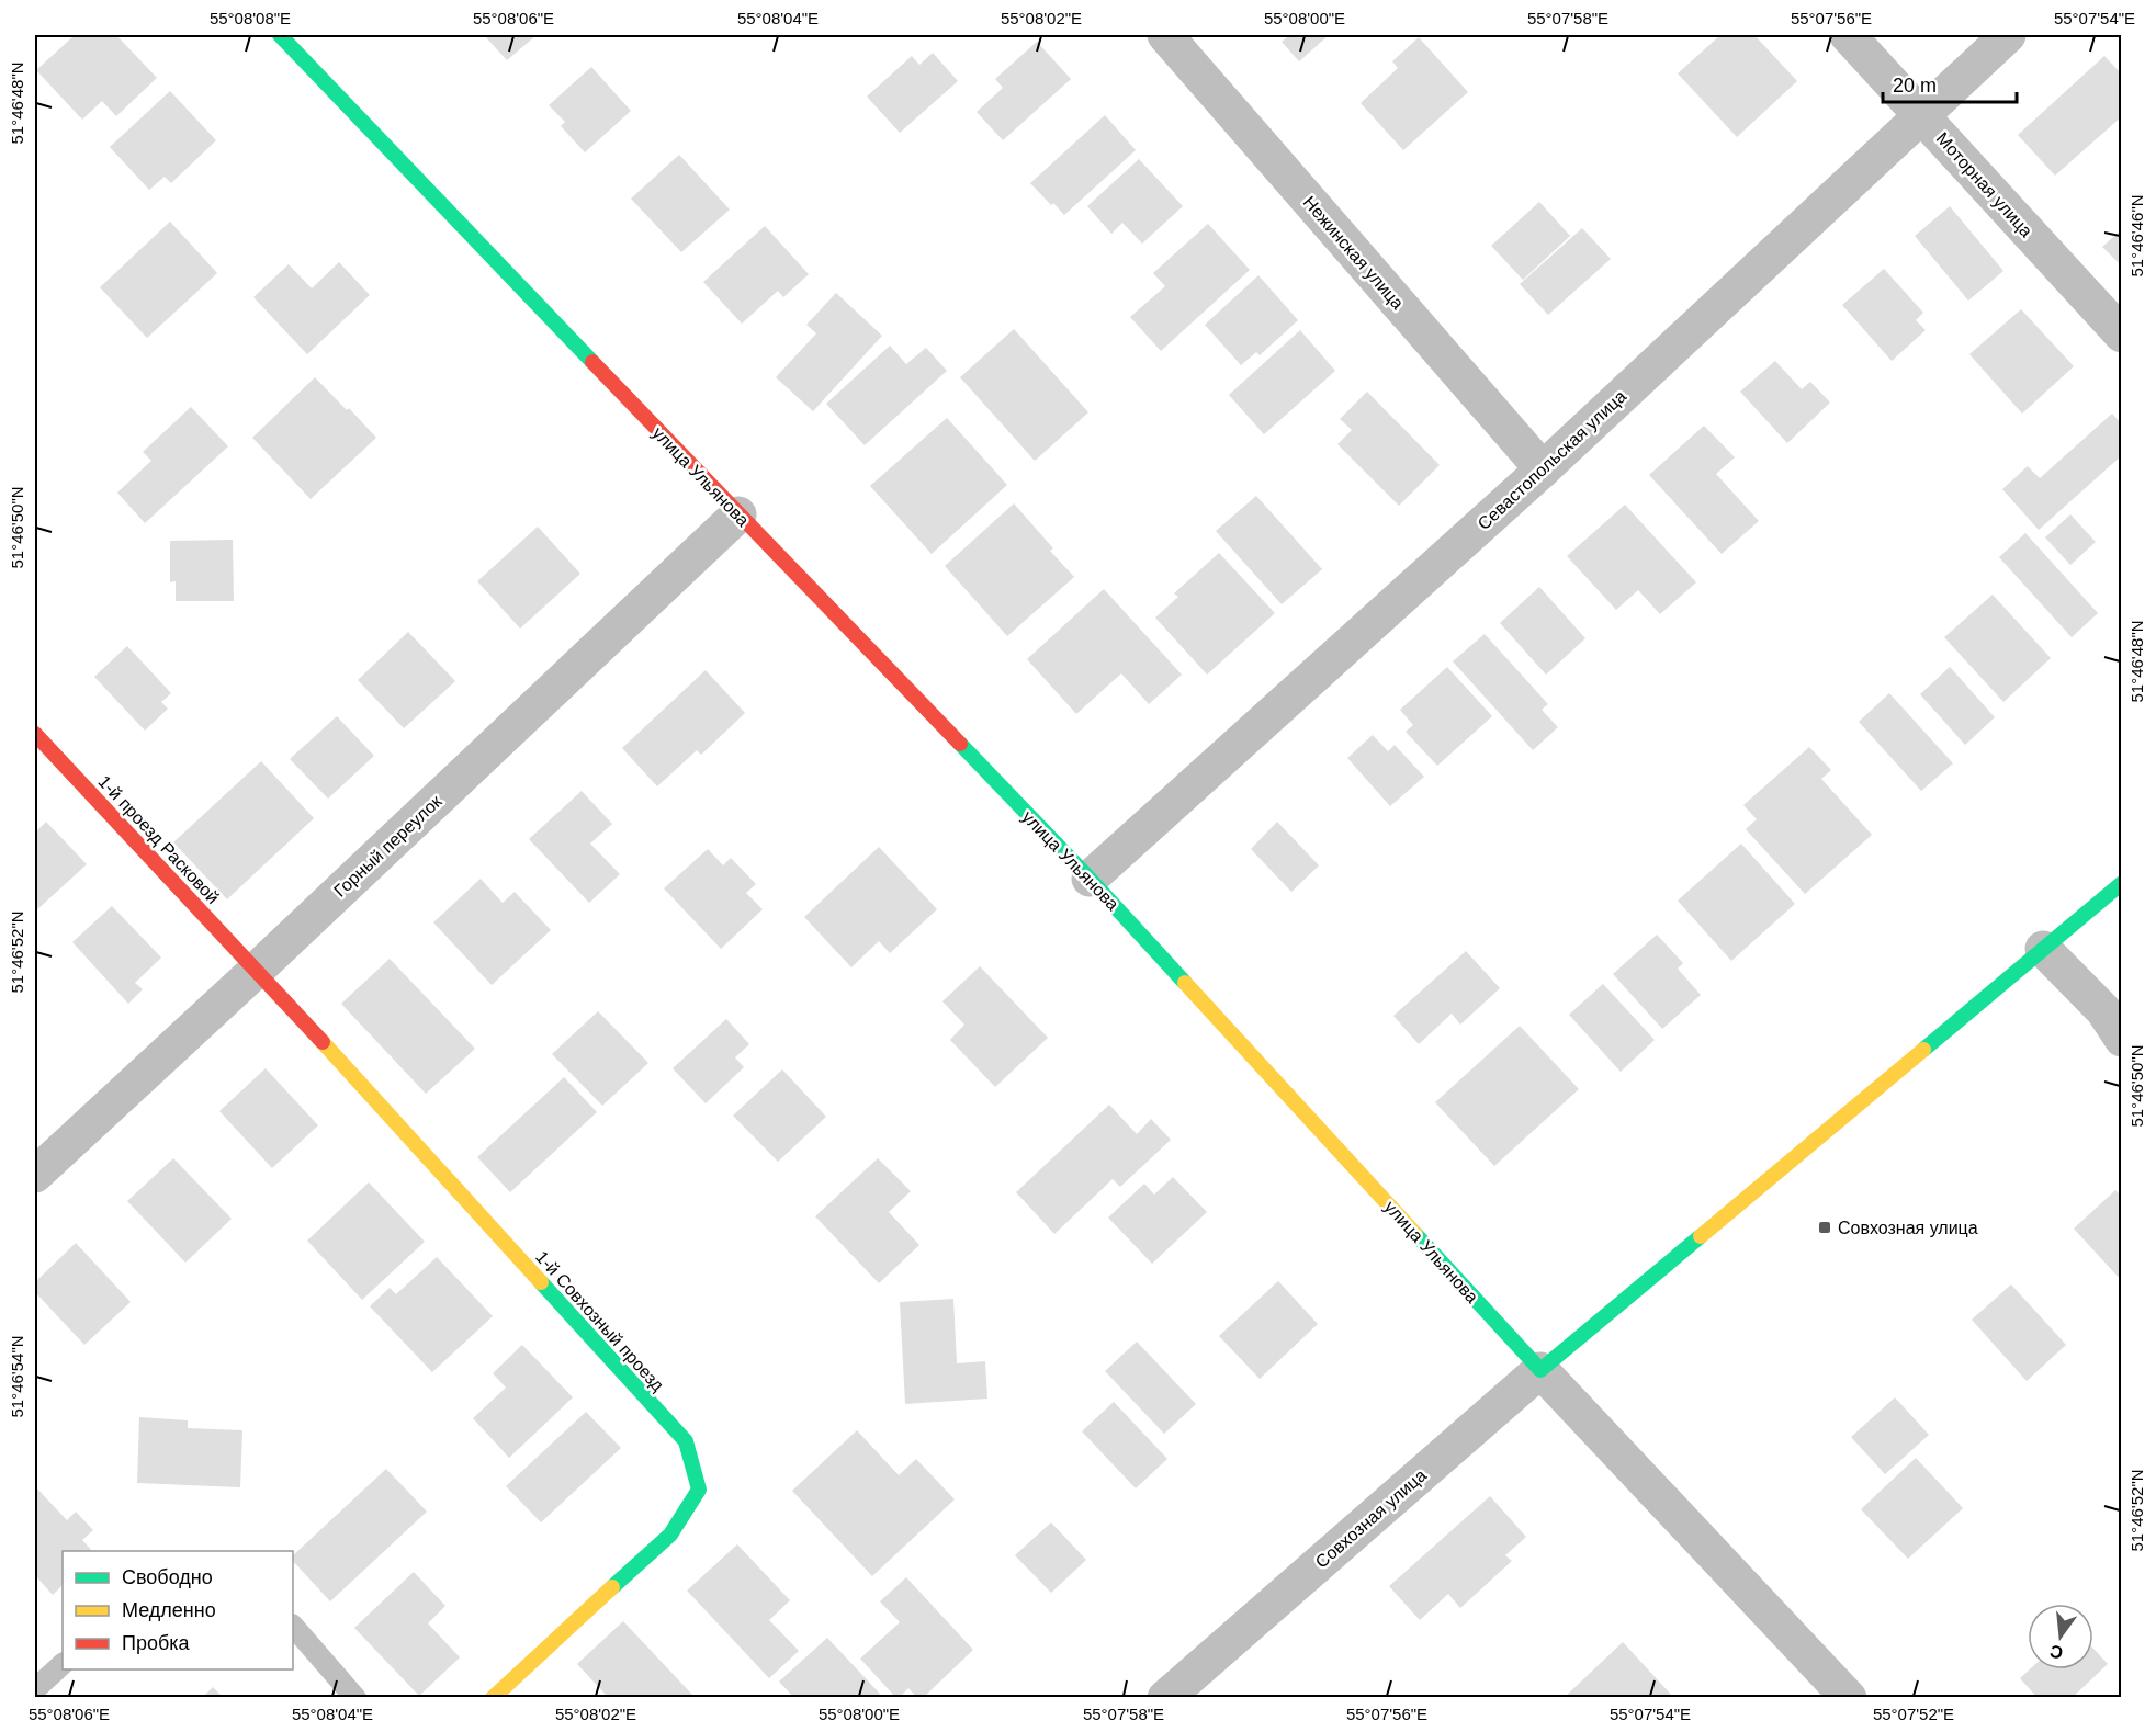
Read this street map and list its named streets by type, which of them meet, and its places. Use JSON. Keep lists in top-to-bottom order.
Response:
{
  "streets": {
    "main road": [
      "улица Ульянова",
      "1-й проезд Расковой",
      "1-й Совхозный проезд",
      "Совхозная улица"
    ],
    "street": [
      "Моторная улица",
      "Нежинская улица",
      "Севастопольская улица",
      "Горный переулок"
    ]
  },
  "crossings": [
    ["Моторная улица", "Севастопольская улица"],
    ["Нежинская улица", "Севастопольская улица"],
    ["Севастопольская улица", "улица Ульянова"],
    ["улица Ульянова", "Горный переулок"],
    ["улица Ульянова", "Совхозная улица"],
    ["1-й проезд Расковой", "Горный переулок"],
    ["1-й проезд Расковой", "1-й Совхозный проезд"],
    ["Горный переулок", "1-й Совхозный проезд"]
  ],
  "places": {
    "transit": ["Совхозная улица"]
  },
  "legend": ["Свободно", "Медленно", "Пробка"],
  "scale_bar": "20 m",
  "north": "bottom",
  "coordinates": [
    "55°08'08\"E",
    "55°08'06\"E",
    "55°08'04\"E",
    "55°08'02\"E",
    "55°08'00\"E",
    "55°07'58\"E",
    "55°07'56\"E",
    "55°07'54\"E",
    "51°46'48\"N",
    "51°46'46\"N",
    "51°46'50\"N",
    "51°46'52\"N",
    "51°46'54\"N",
    "55°07'52\"E"
  ]
}
